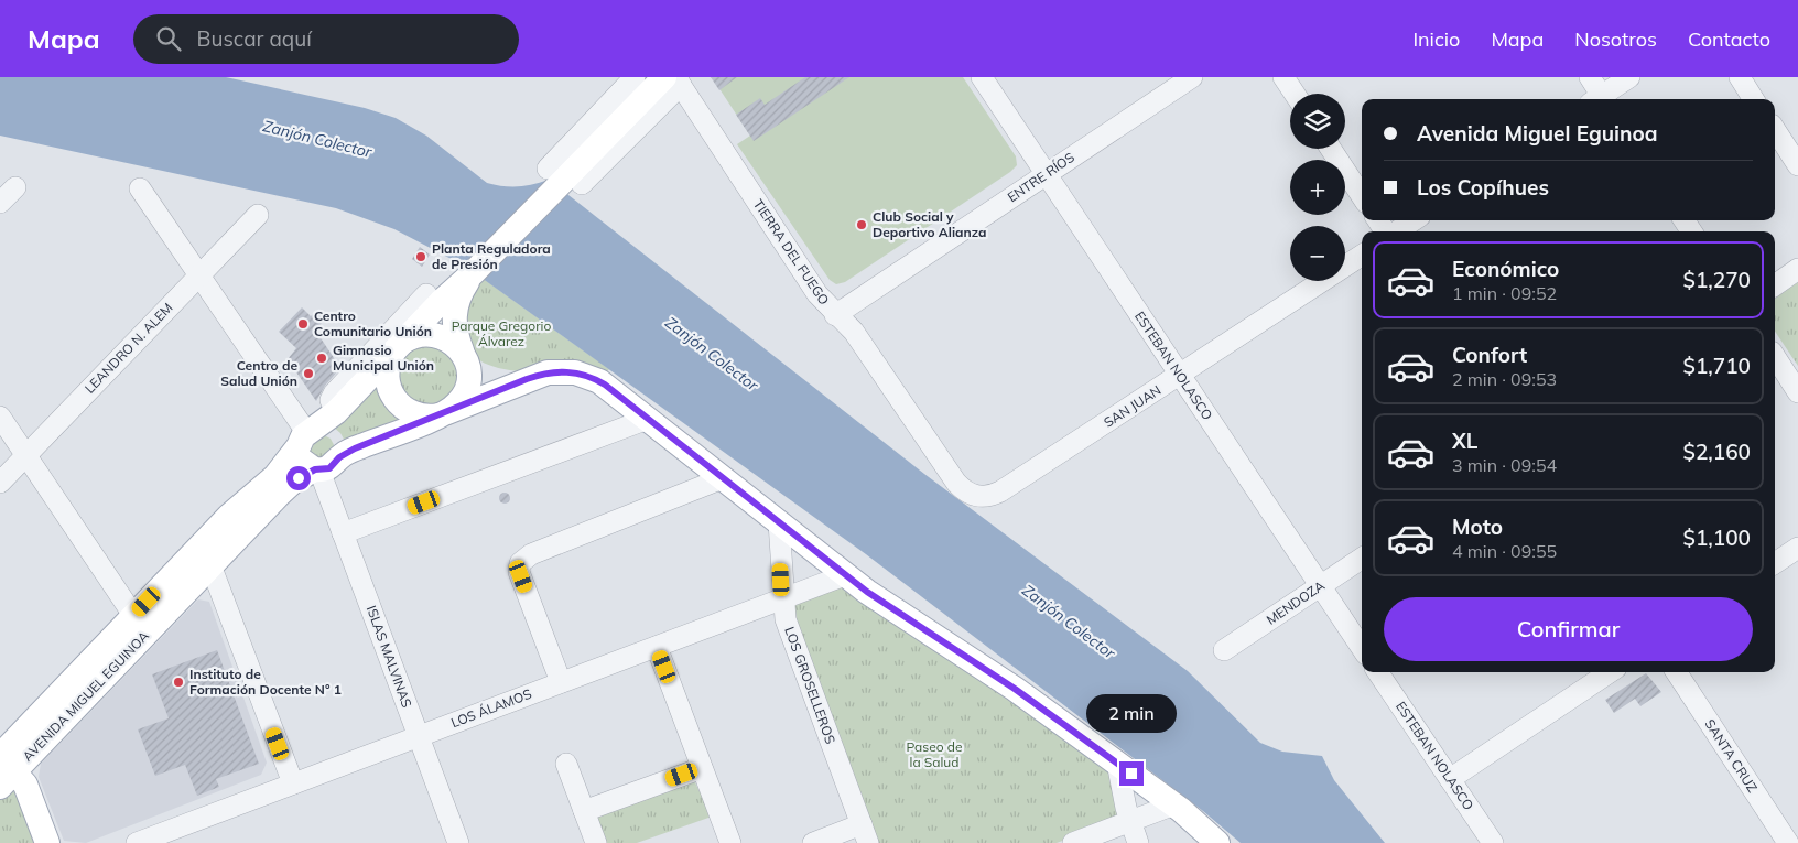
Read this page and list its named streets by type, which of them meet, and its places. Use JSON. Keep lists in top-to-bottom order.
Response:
{
  "streets": {
    "main road": ["AVENIDA MIGUEL EGUINOA"],
    "street": [
      "ENTRE RÍOS",
      "TIERRA DEL FUEGO",
      "LEANDRO N. ALEM",
      "ESTEBAN NOLASCO",
      "SAN JUAN",
      "MENDOZA",
      "ISLAS MALVINAS",
      "LOS GROSELLEROS",
      "LOS ÁLAMOS",
      "SANTA CRUZ"
    ]
  },
  "crossings": [
    ["ENTRE RÍOS", "TIERRA DEL FUEGO"],
    ["ENTRE RÍOS", "ESTEBAN NOLASCO"],
    ["TIERRA DEL FUEGO", "SAN JUAN"],
    ["ESTEBAN NOLASCO", "SAN JUAN"],
    ["ESTEBAN NOLASCO", "MENDOZA"],
    ["ISLAS MALVINAS", "AVENIDA MIGUEL EGUINOA"],
    ["ISLAS MALVINAS", "LOS ÁLAMOS"],
    ["LOS GROSELLEROS", "LOS ÁLAMOS"]
  ],
  "water": ["Zanjón Colector"],
  "parks": ["Parque Gregorio Álvarez", "Paseo de la Salud"],
  "places": [
    "Club Social y Deportivo Alianza",
    "Planta Reguladora de Presión",
    "Centro Comunitario Unión",
    "Gimnasio Municipal Unión",
    "Centro de Salud Unión",
    "Instituto de Formación Docente N° 1"
  ],
  "page": {
    "header": "Mapa",
    "search": "Buscar aquí",
    "nav": [
      "Inicio",
      "Mapa",
      "Nosotros",
      "Contacto"
    ],
    "map_buttons": ["+", "−"],
    "banner": ["Avenida Miguel Eguinoa", "Los Copíhues"],
    "list": [
      {
        "name": "Económico",
        "note": "1 min · 09:52",
        "value": "$1,270"
      },
      {
        "name": "Confort",
        "note": "2 min · 09:53",
        "value": "$1,710"
      },
      {
        "name": "XL",
        "note": "3 min · 09:54",
        "value": "$2,160"
      },
      {
        "name": "Moto",
        "note": "4 min · 09:55",
        "value": "$1,100"
      }
    ],
    "buttons": "Confirmar",
    "bubble": "2 min"
  }
}
